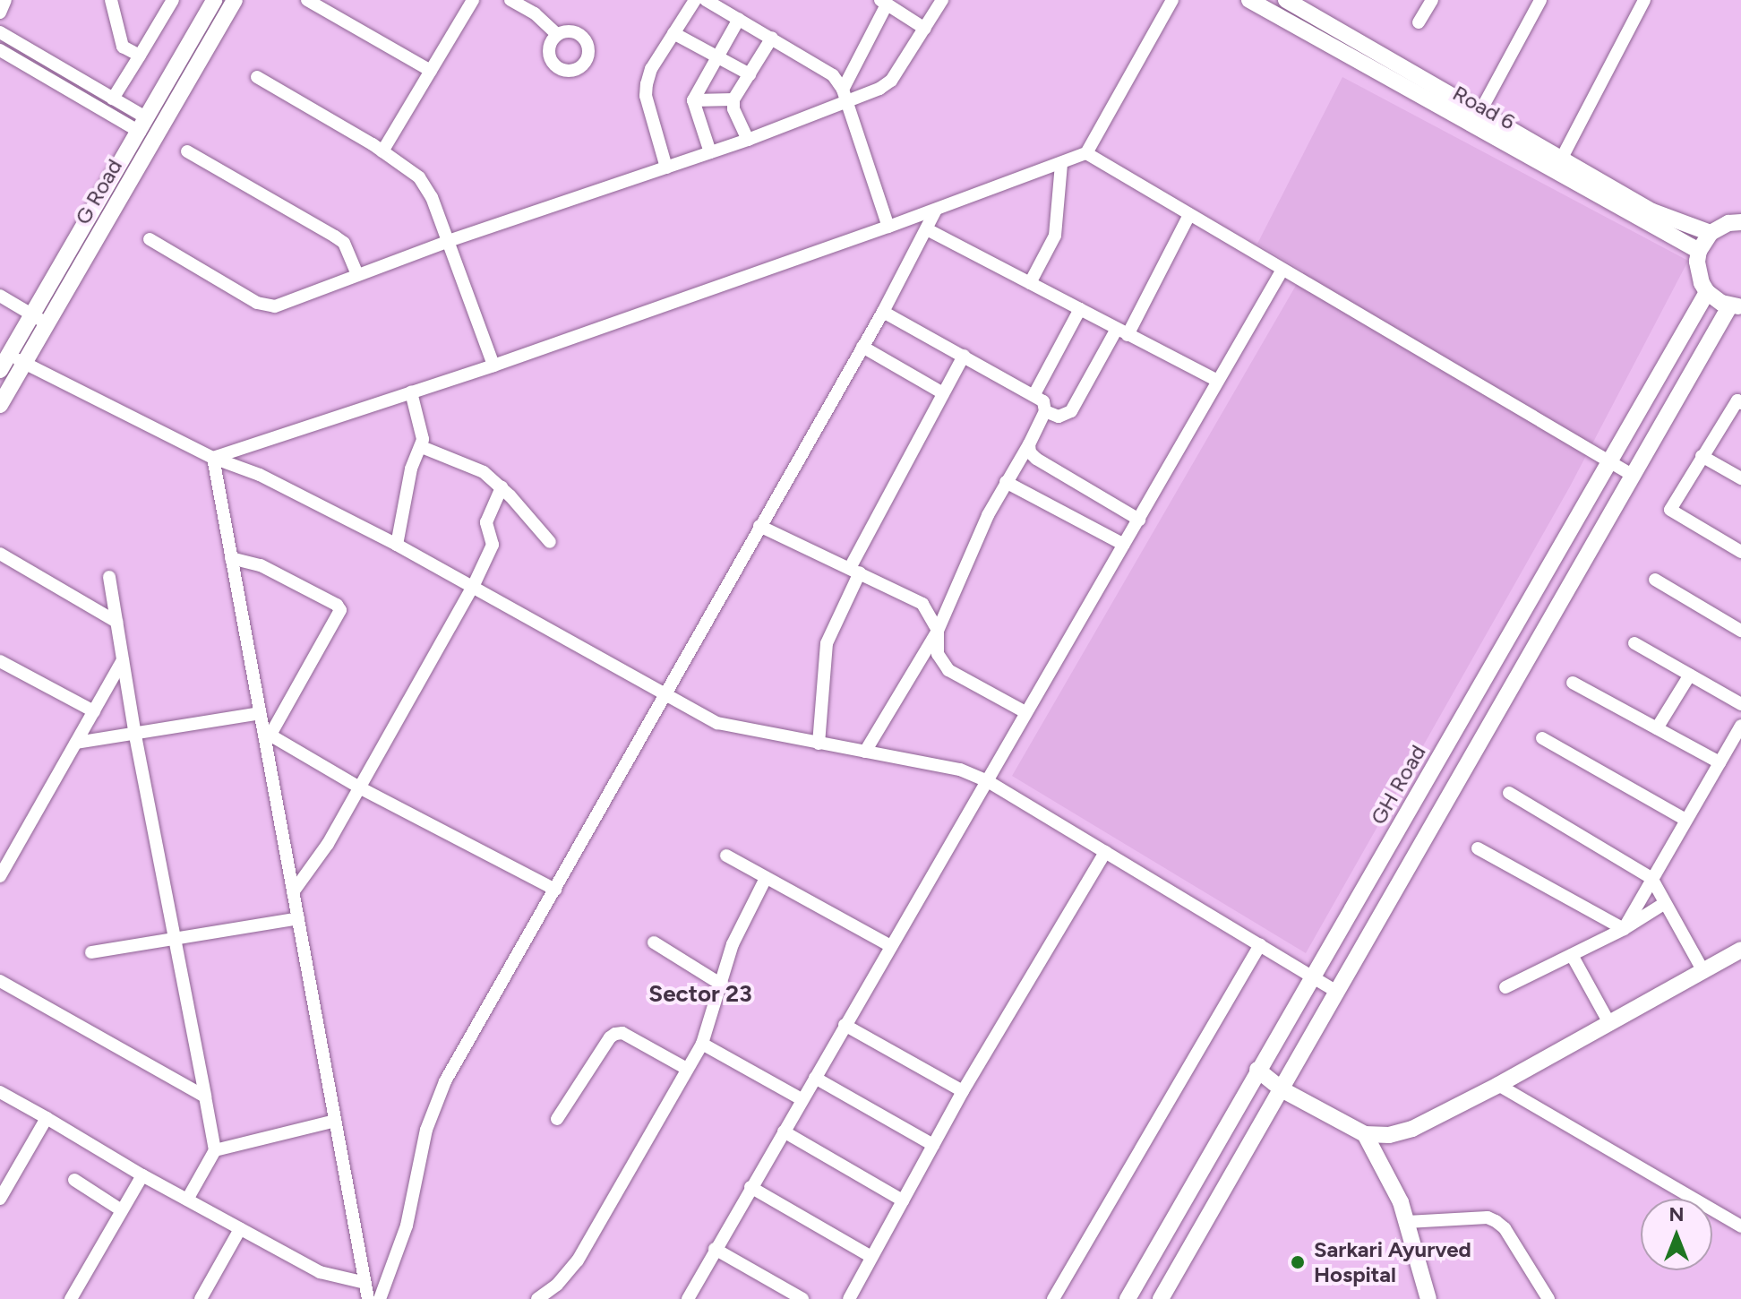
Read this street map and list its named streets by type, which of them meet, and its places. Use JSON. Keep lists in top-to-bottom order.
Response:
{
  "streets": {
    "street": ["Road 6", "G Road", "GH Road"]
  },
  "districts": ["Sector 23"],
  "places": ["Sarkari Ayurved Hospital"],
  "north": "top"
}
